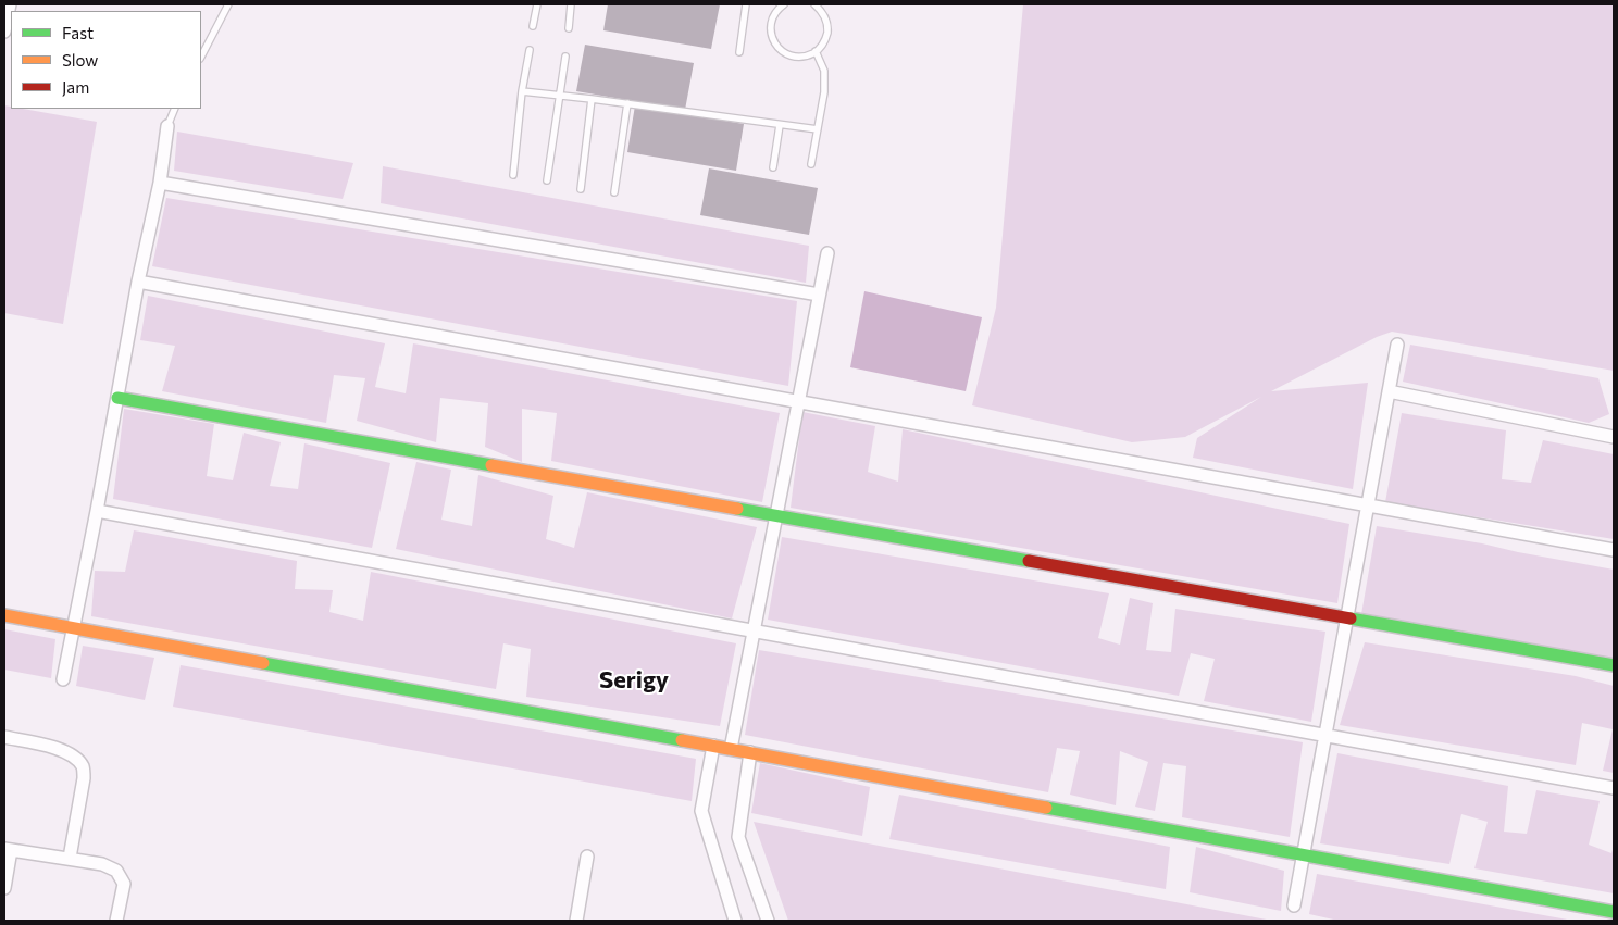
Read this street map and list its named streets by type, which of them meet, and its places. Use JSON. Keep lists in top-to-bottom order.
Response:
{
  "districts": ["Serigy"],
  "legend": ["Fast", "Slow", "Jam"]
}
